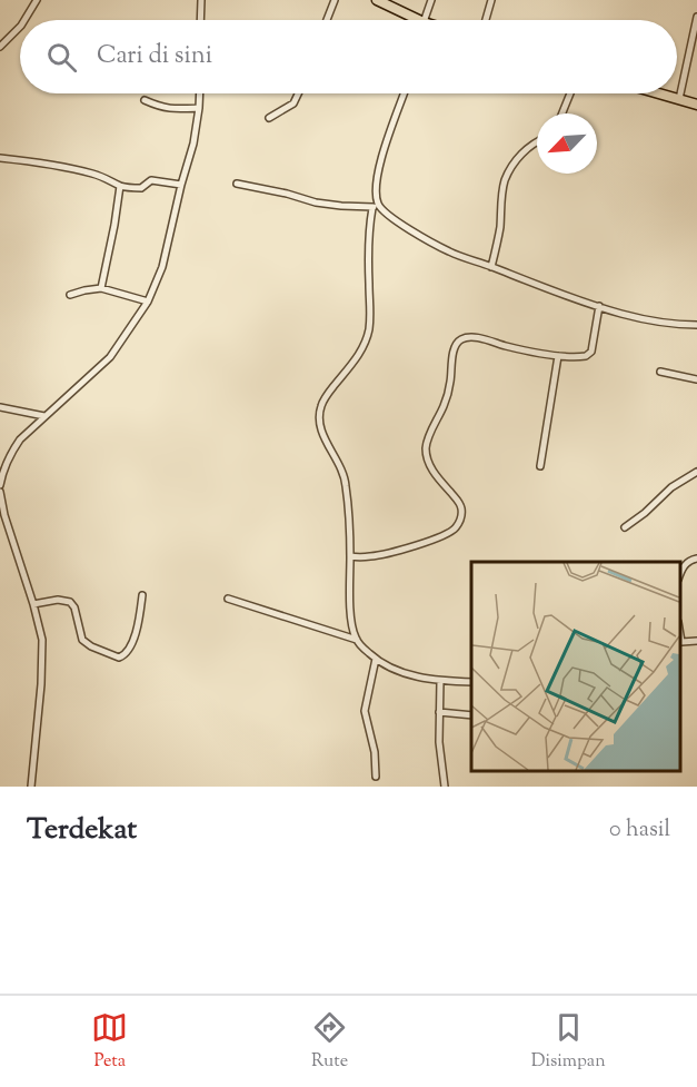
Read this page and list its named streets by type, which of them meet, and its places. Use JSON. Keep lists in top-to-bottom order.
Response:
{
  "north": "bottom left",
  "page": {
    "search": "Cari di sini",
    "heading": ["Terdekat", "0 hasil"],
    "nav": ["Peta", "Rute", "Disimpan"]
  }
}
